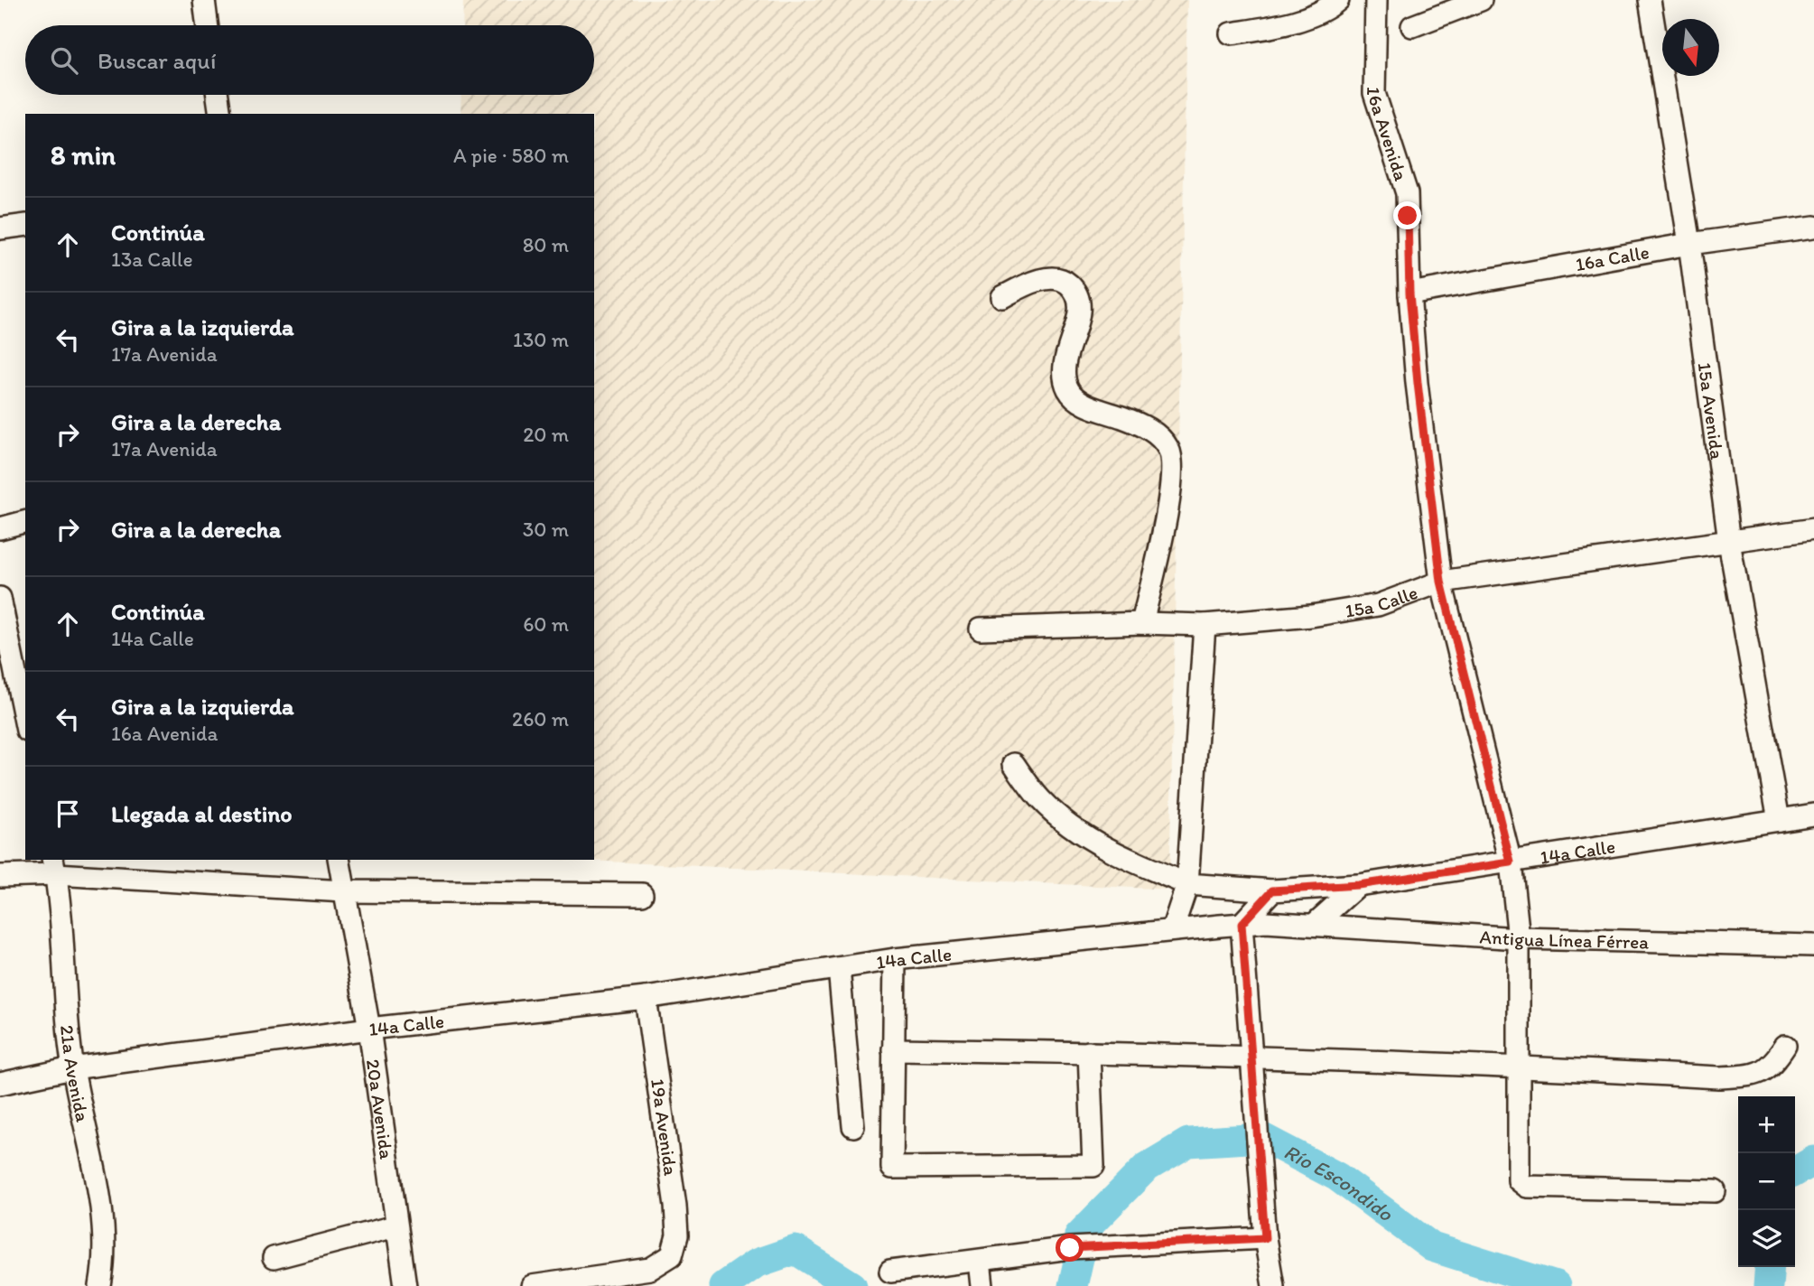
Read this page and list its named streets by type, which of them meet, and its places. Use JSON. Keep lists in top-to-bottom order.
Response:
{
  "streets": {
    "street": [
      "16a Avenida",
      "16a Calle",
      "15a Avenida",
      "15a Calle",
      "14a Calle",
      "Antigua Línea Férrea",
      "21a Avenida",
      "20a Avenida",
      "19a Avenida"
    ]
  },
  "crossings": [
    ["16a Avenida", "16a Calle"],
    ["16a Avenida", "15a Calle"],
    ["16a Avenida", "14a Calle"],
    ["16a Avenida", "Antigua Línea Férrea"],
    ["16a Calle", "15a Avenida"],
    ["15a Avenida", "15a Calle"],
    ["15a Avenida", "14a Calle"],
    ["14a Calle", "Antigua Línea Férrea"],
    ["14a Calle", "21a Avenida"],
    ["14a Calle", "20a Avenida"],
    ["14a Calle", "19a Avenida"]
  ],
  "water": ["Río Escondido"],
  "north": "bottom",
  "page": {
    "search": "Buscar aquí",
    "heading": ["8 min", "A pie · 580 m"],
    "list": [
      ["Continúa", "13a Calle", "80 m"],
      ["Gira a la izquierda", "17a Avenida", "130 m"],
      ["Gira a la derecha", "17a Avenida", "20 m"],
      ["Gira a la derecha", "30 m"],
      ["Continúa", "14a Calle", "60 m"],
      ["Gira a la izquierda", "16a Avenida", "260 m"],
      "Llegada al destino"
    ],
    "map_buttons": ["+", "−"]
  }
}
